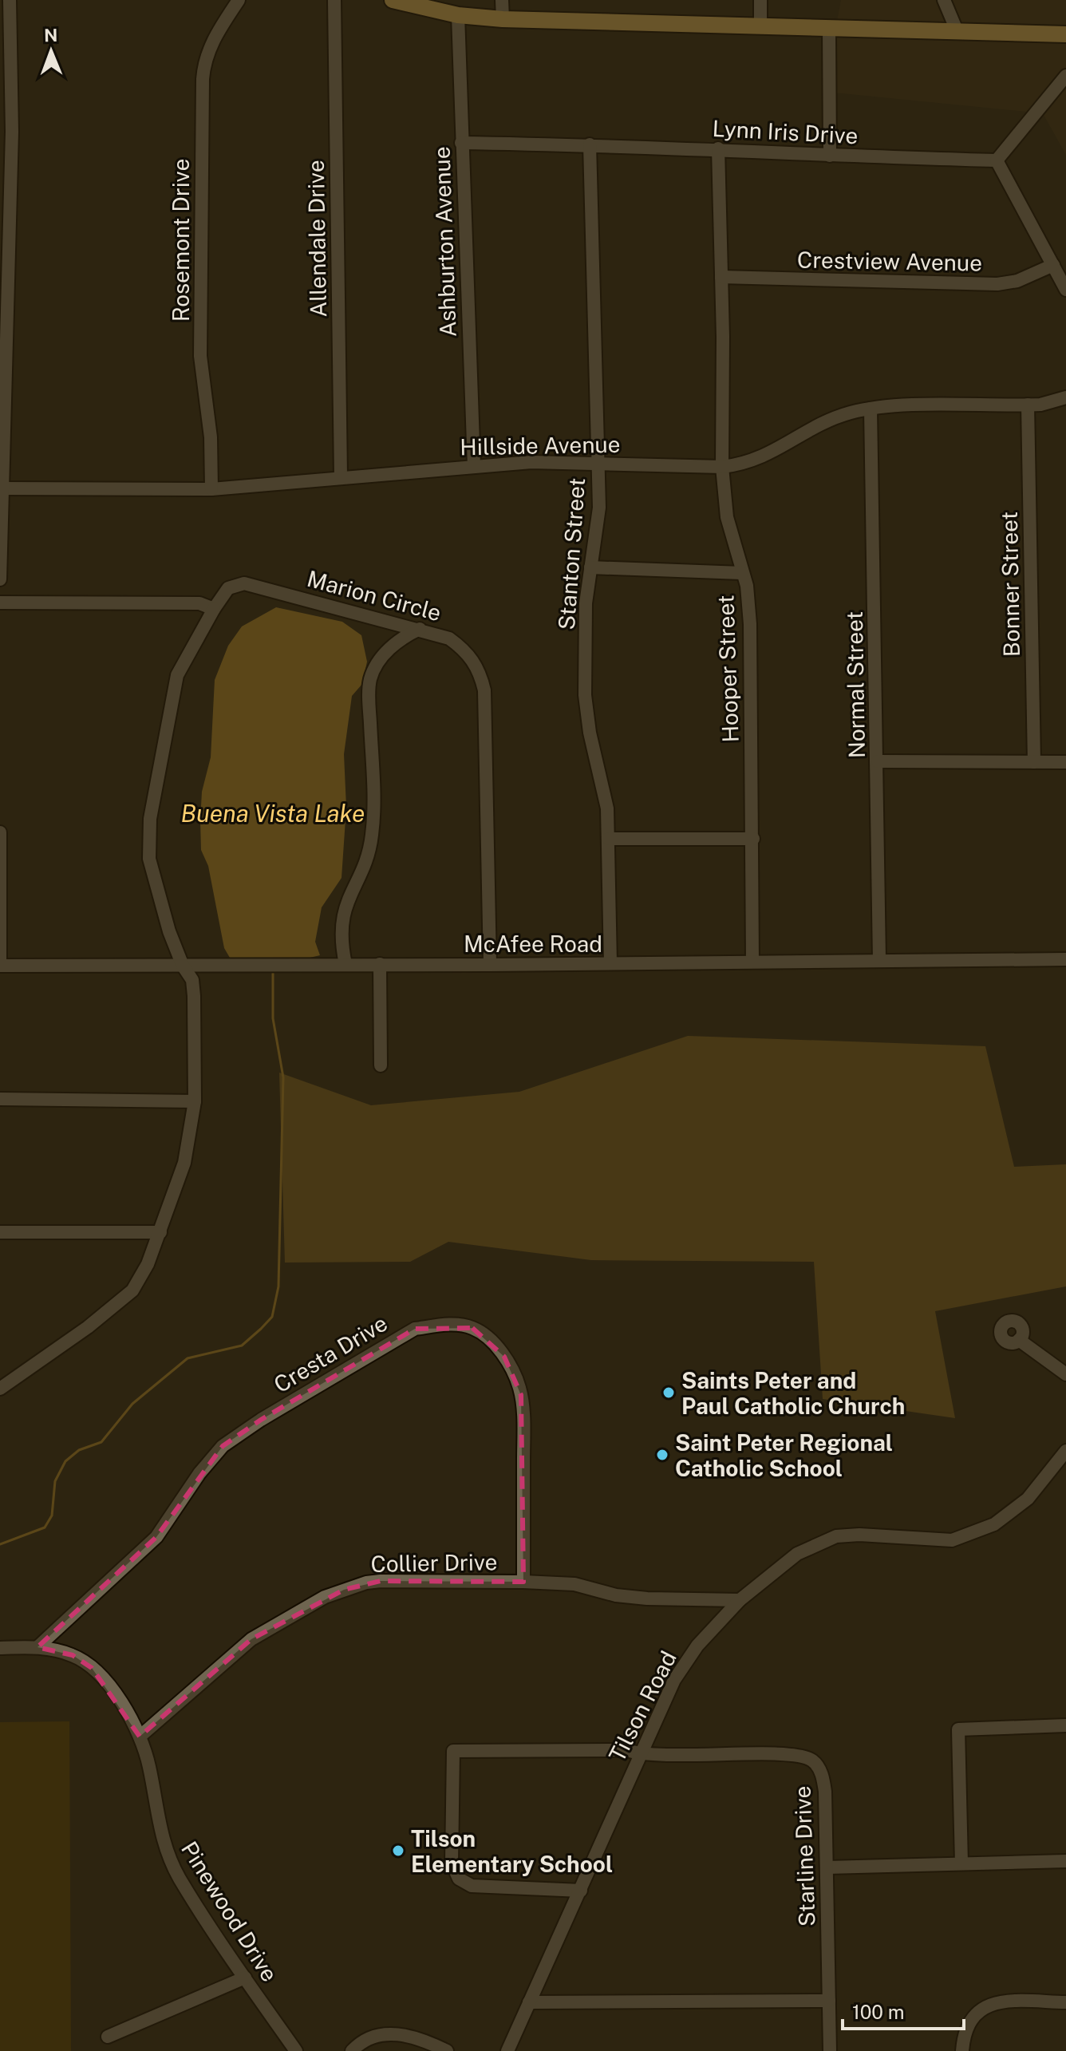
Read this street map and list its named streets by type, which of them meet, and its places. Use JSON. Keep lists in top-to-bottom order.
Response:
{
  "streets": {
    "street": [
      "Lynn Iris Drive",
      "Allendale Drive",
      "Rosemont Drive",
      "Ashburton Avenue",
      "Crestview Avenue",
      "Hillside Avenue",
      "Stanton Street",
      "Bonner Street",
      "Marion Circle",
      "Hooper Street",
      "Normal Street",
      "McAfee Road",
      "Cresta Drive",
      "Collier Drive",
      "Tilson Road",
      "Starline Drive",
      "Pinewood Drive"
    ]
  },
  "crossings": [
    ["Lynn Iris Drive", "Ashburton Avenue"],
    ["Lynn Iris Drive", "Stanton Street"],
    ["Lynn Iris Drive", "Hooper Street"],
    ["Allendale Drive", "Hillside Avenue"],
    ["Rosemont Drive", "Hillside Avenue"],
    ["Ashburton Avenue", "Hillside Avenue"],
    ["Crestview Avenue", "Hooper Street"],
    ["Hillside Avenue", "Stanton Street"],
    ["Hillside Avenue", "Bonner Street"],
    ["Hillside Avenue", "Hooper Street"],
    ["Hillside Avenue", "Normal Street"],
    ["Stanton Street", "McAfee Road"],
    ["Marion Circle", "McAfee Road"],
    ["Hooper Street", "McAfee Road"],
    ["Normal Street", "McAfee Road"],
    ["Cresta Drive", "Collier Drive"],
    ["Cresta Drive", "Pinewood Drive"],
    ["Collier Drive", "Tilson Road"],
    ["Collier Drive", "Pinewood Drive"],
    ["Tilson Road", "Starline Drive"]
  ],
  "water": ["Buena Vista Lake"],
  "places": ["Saints Peter and Paul Catholic Church", "Saint Peter Regional Catholic School", "Tilson Elementary School"],
  "scale_bar": "100 m",
  "north": "top"
}
